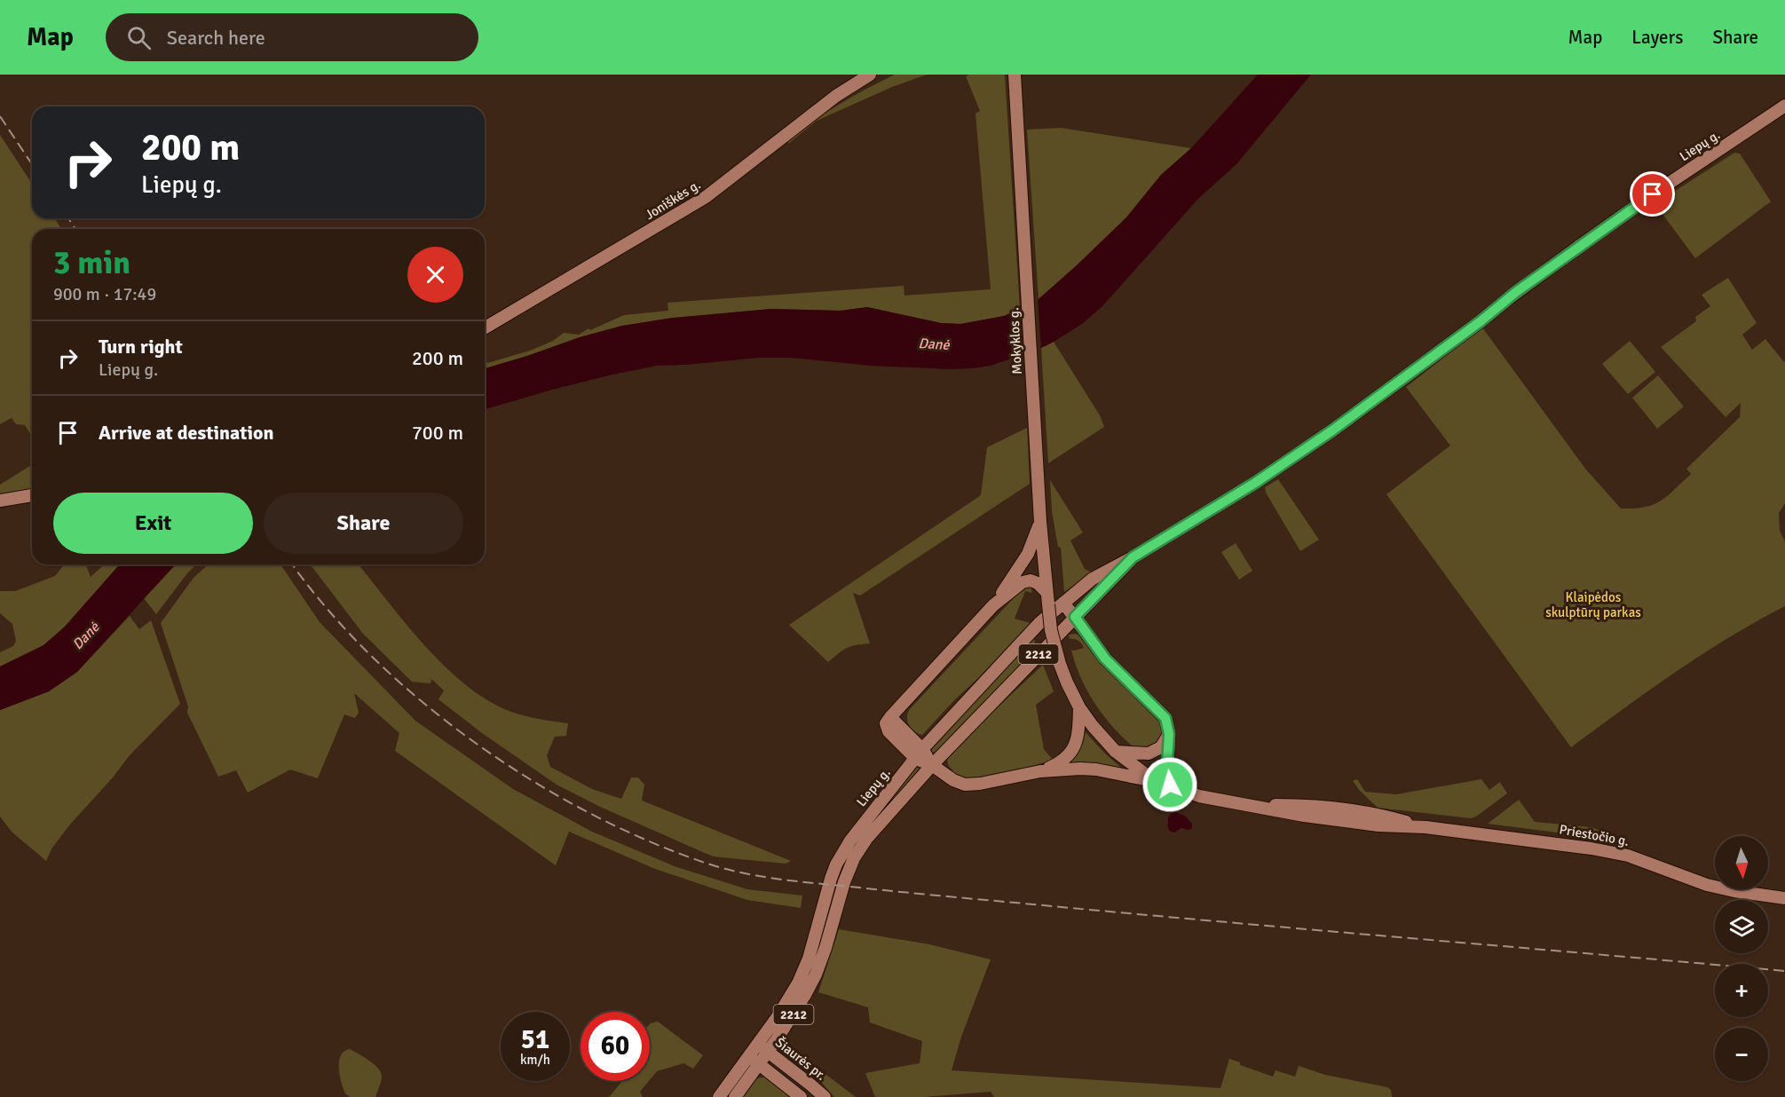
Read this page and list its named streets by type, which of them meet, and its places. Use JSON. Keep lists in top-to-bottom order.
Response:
{
  "streets": {
    "main road": [
      "Liepų g.",
      "Joniškės g.",
      "Mokyklos g.",
      "2212",
      "Priestočio g.",
      "Šiaurės pr."
    ]
  },
  "crossings": [
    ["Liepų g.", "Šiaurės pr."],
    ["Mokyklos g.", "Priestočio g."]
  ],
  "water": ["Danė"],
  "parks": ["Klaipėdos skulptūrų parkas"],
  "north": "bottom",
  "page": {
    "header": "Map",
    "search": "Search here",
    "nav": ["Map", "Layers", "Share"],
    "turn": ["200 m", "Liepų g."],
    "heading": ["3 min", "900 m · 17:49"],
    "list": [
      {
        "name": "Turn right",
        "note": "Liepų g.",
        "value": "200 m"
      },
      {
        "name": "Arrive at destination",
        "value": "700 m"
      }
    ],
    "buttons": ["Exit", "Share"],
    "map_buttons": ["+", "−"],
    "speed": "51 km/h",
    "limit": "60"
  }
}
